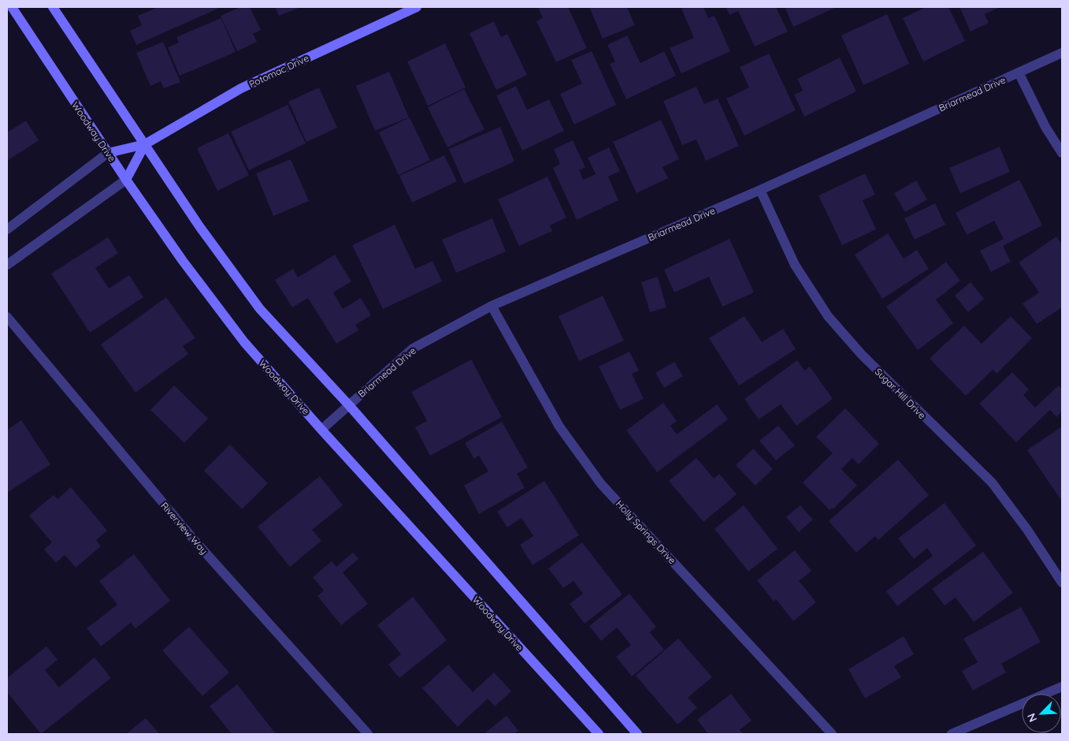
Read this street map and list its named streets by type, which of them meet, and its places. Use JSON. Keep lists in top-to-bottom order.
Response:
{
  "streets": {
    "main road": ["Potomac Drive", "Woodway Drive"],
    "street": [
      "Briarmead Drive",
      "Sugar Hill Drive",
      "Riverview Way",
      "Holly Springs Drive"
    ]
  },
  "crossings": [
    ["Potomac Drive", "Woodway Drive"],
    ["Briarmead Drive", "Woodway Drive"],
    ["Briarmead Drive", "Sugar Hill Drive"],
    ["Briarmead Drive", "Holly Springs Drive"]
  ],
  "north": "bottom left"
}
